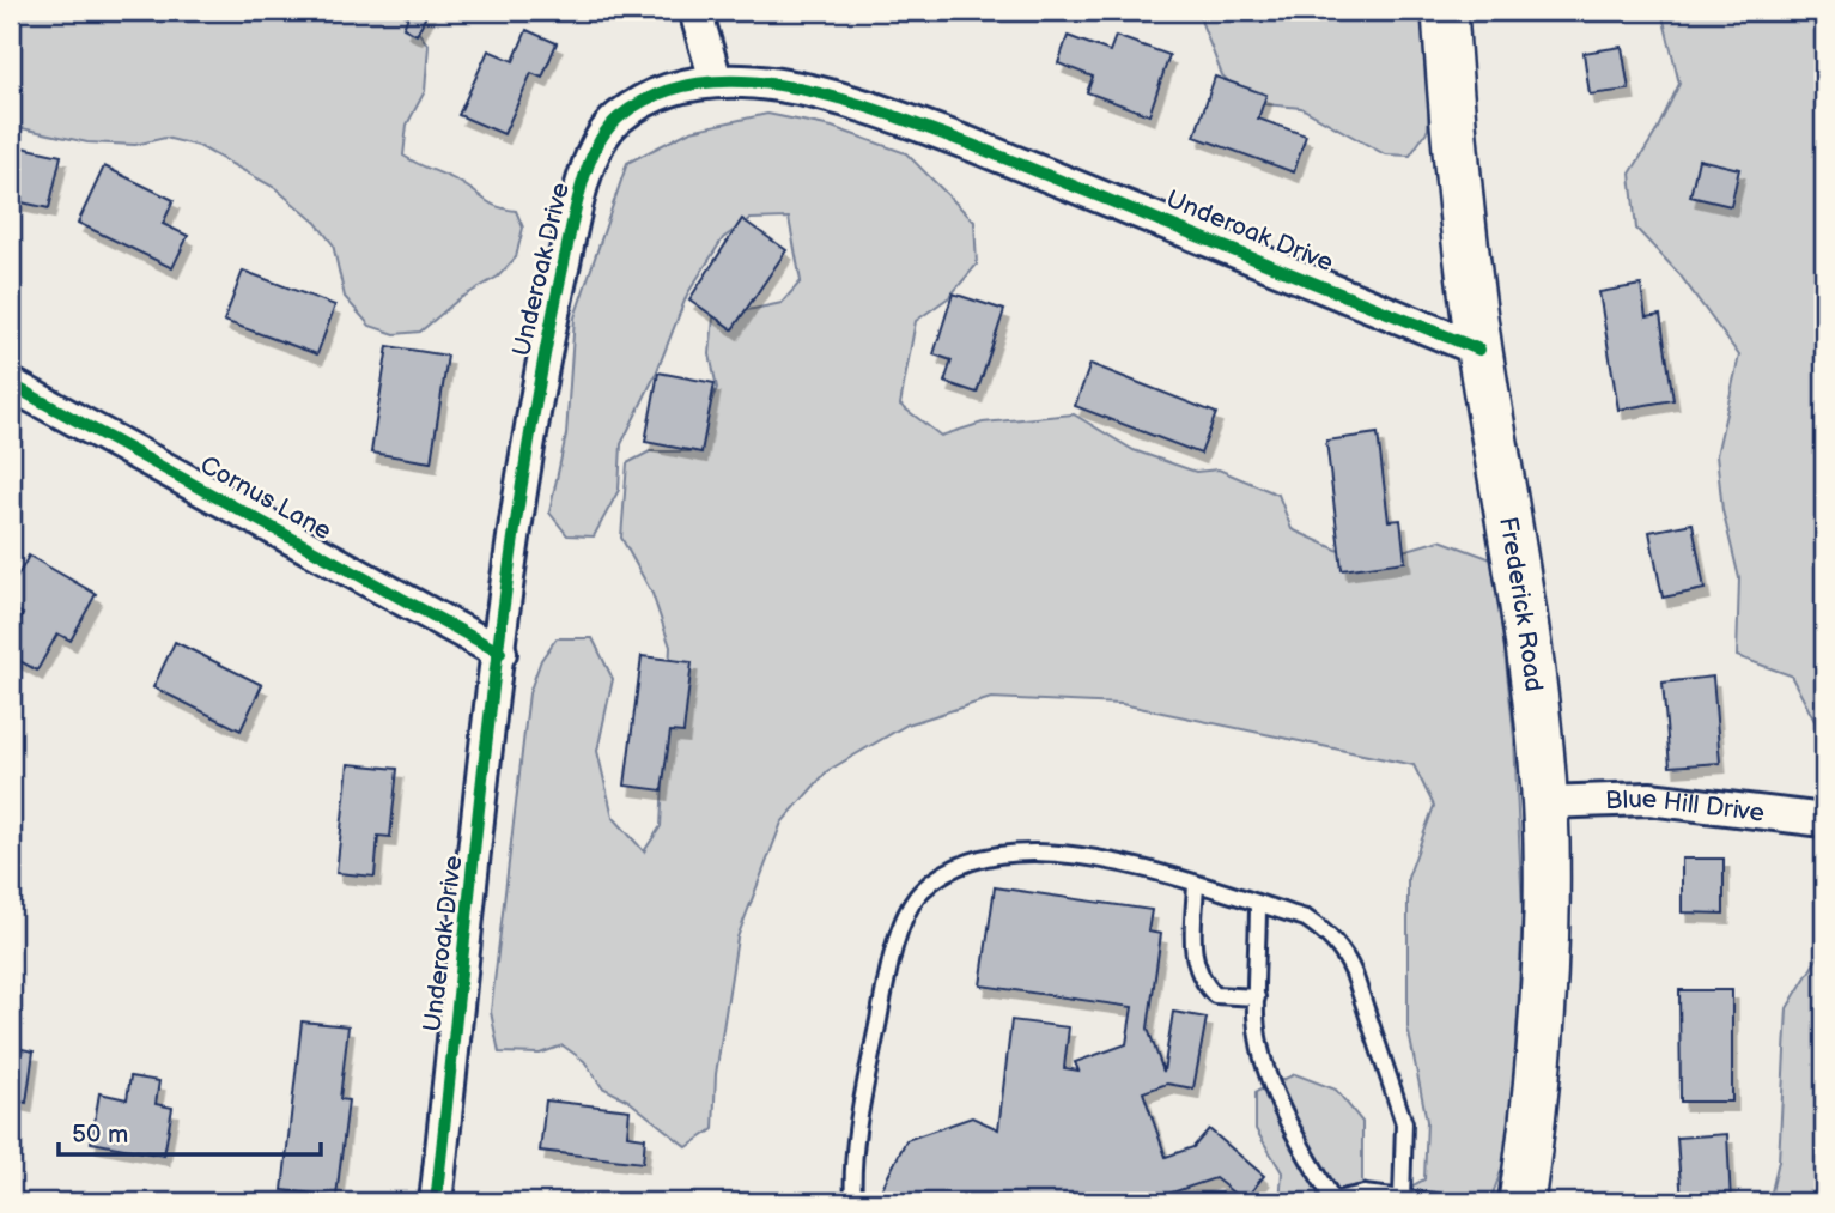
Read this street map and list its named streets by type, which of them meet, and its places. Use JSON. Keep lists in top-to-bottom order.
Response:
{
  "streets": {
    "main road": ["Frederick Road"],
    "street": ["Underoak Drive", "Cornus Lane", "Blue Hill Drive"]
  },
  "crossings": [
    ["Underoak Drive", "Cornus Lane"],
    ["Underoak Drive", "Frederick Road"],
    ["Frederick Road", "Blue Hill Drive"]
  ],
  "scale_bar": "50 m"
}
